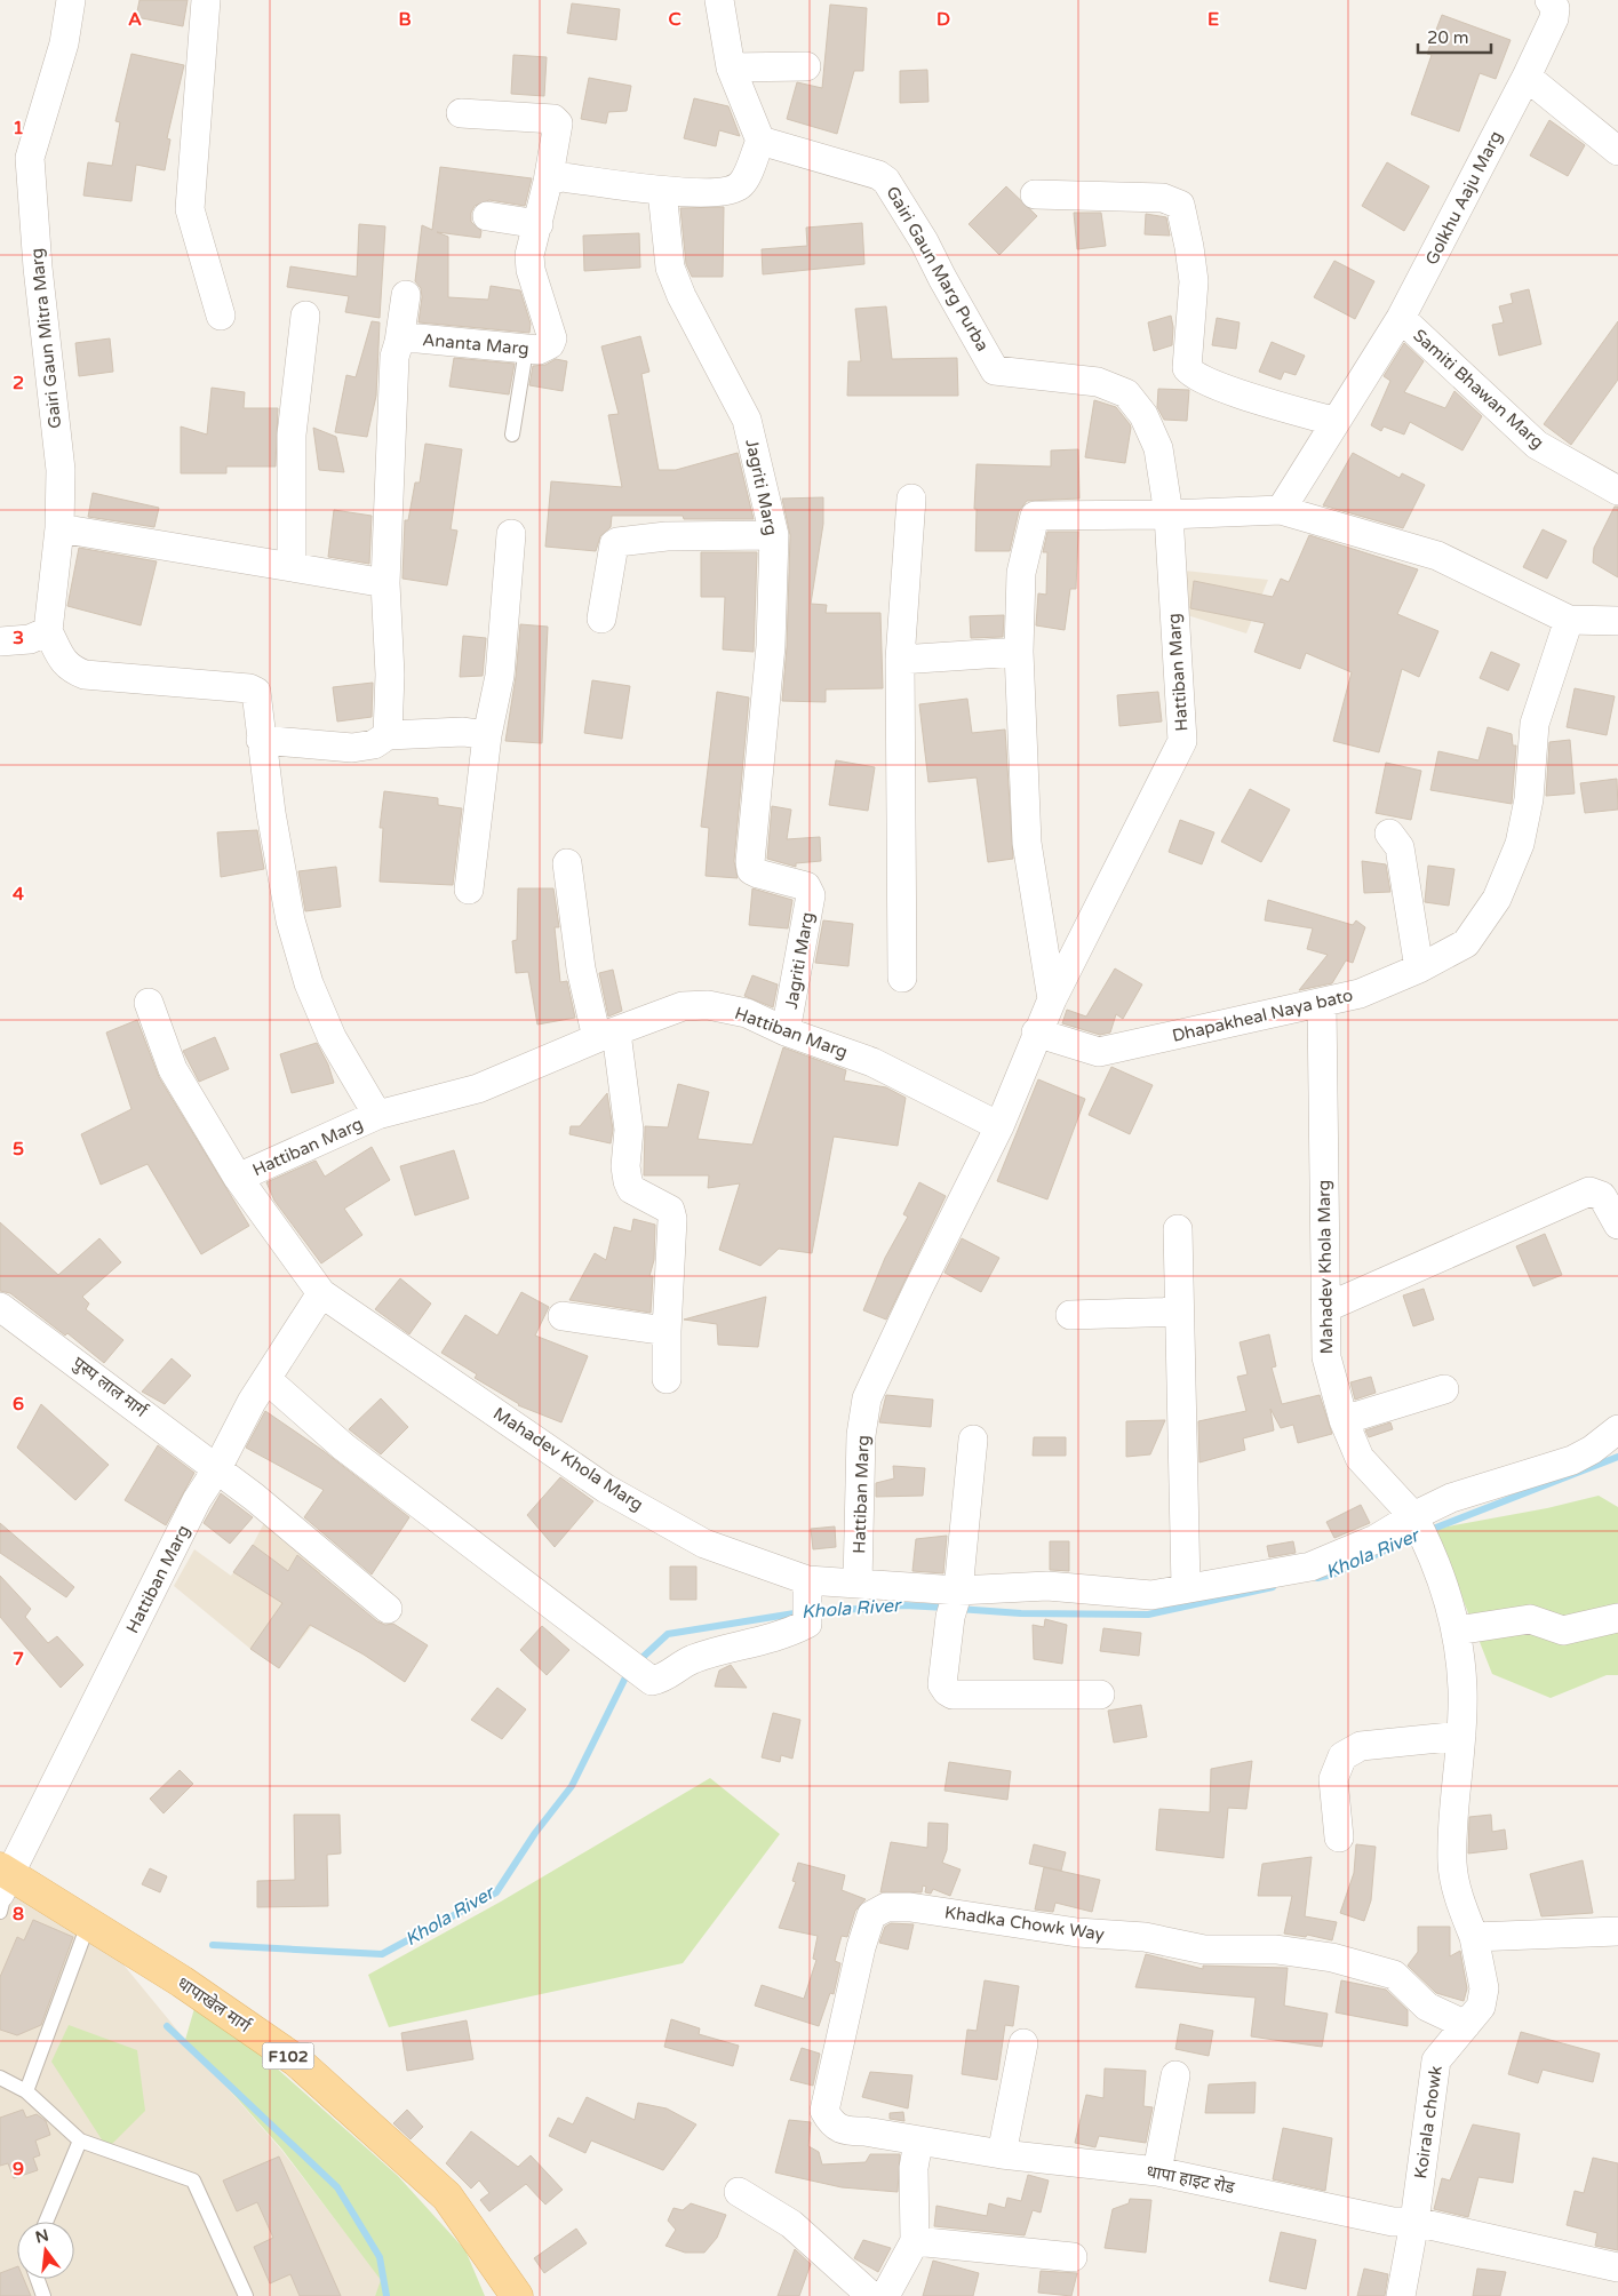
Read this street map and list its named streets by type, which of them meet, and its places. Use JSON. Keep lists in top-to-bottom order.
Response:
{
  "streets": {
    "main road": ["धापाखेल मार्ग", "F102"],
    "street": [
      "Golkhu Aaju Marg",
      "Gairi Gaun Marg Purba",
      "Gairi Gaun Mitra Marg",
      "Ananta Marg",
      "Samiti Bhawan Marg",
      "Jagriti Marg",
      "Hattiban Marg",
      "Dhapakheal Naya bato",
      "Mahadev Khola Marg",
      "पुस्प लाल मार्ग",
      "Khadka Chowk Way",
      "Koirala chowk",
      "धापा हाइट रोड"
    ]
  },
  "crossings": [
    ["Golkhu Aaju Marg", "Samiti Bhawan Marg"],
    ["Gairi Gaun Marg Purba", "Hattiban Marg"],
    ["Jagriti Marg", "Hattiban Marg"],
    ["Hattiban Marg", "Dhapakheal Naya bato"],
    ["Hattiban Marg", "Mahadev Khola Marg"],
    ["Hattiban Marg", "पुस्प लाल मार्ग"],
    ["Hattiban Marg", "धापाखेल मार्ग"],
    ["Dhapakheal Naya bato", "Mahadev Khola Marg"],
    ["Mahadev Khola Marg", "Koirala chowk"],
    ["Khadka Chowk Way", "Koirala chowk"],
    ["Khadka Chowk Way", "धापा हाइट रोड"],
    ["Koirala chowk", "धापा हाइट रोड"]
  ],
  "water": ["Khola River"],
  "scale_bar": "20 m",
  "north": "top",
  "grid": {
    "columns": [
      "A",
      "B",
      "C",
      "D",
      "E"
    ],
    "rows": [
      "1",
      "2",
      "3",
      "4",
      "5",
      "6",
      "7",
      "8",
      "9"
    ]
  }
}
